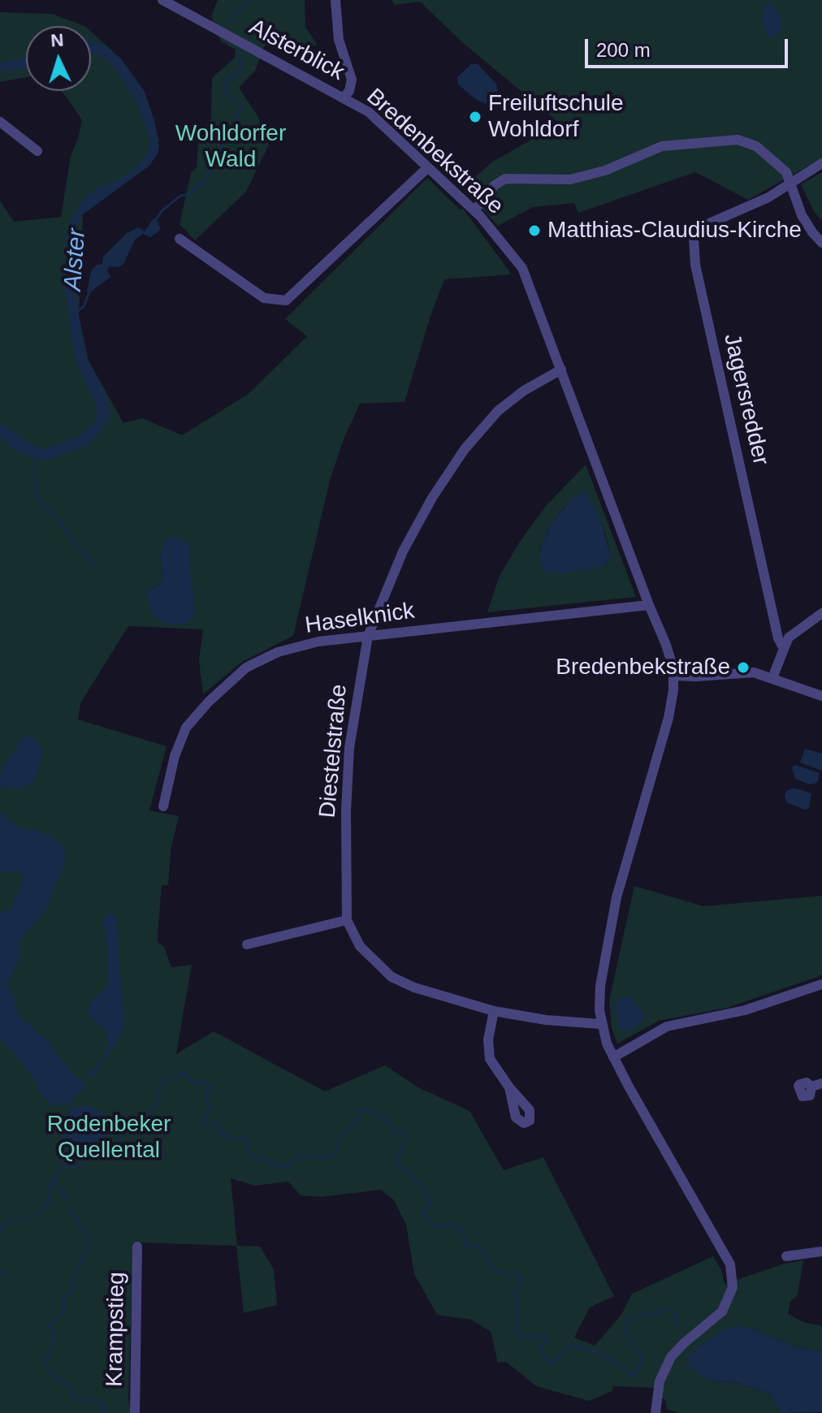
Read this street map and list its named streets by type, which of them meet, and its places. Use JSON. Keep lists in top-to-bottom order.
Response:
{
  "streets": {
    "street": [
      "Alsterblick",
      "Bredenbekstraße",
      "Jagersredder",
      "Haselknick",
      "Diestelstraße",
      "Krampstieg"
    ]
  },
  "crossings": [
    ["Alsterblick", "Bredenbekstraße"],
    ["Bredenbekstraße", "Haselknick"],
    ["Bredenbekstraße", "Diestelstraße"],
    ["Haselknick", "Diestelstraße"]
  ],
  "water": ["Alster"],
  "parks": ["Wohldorfer Wald", "Rodenbeker Quellental"],
  "places": ["Freiluftschule Wohldorf", "Matthias-Claudius-Kirche", "Bredenbekstraße"],
  "scale_bar": "200 m",
  "north": "top"
}
